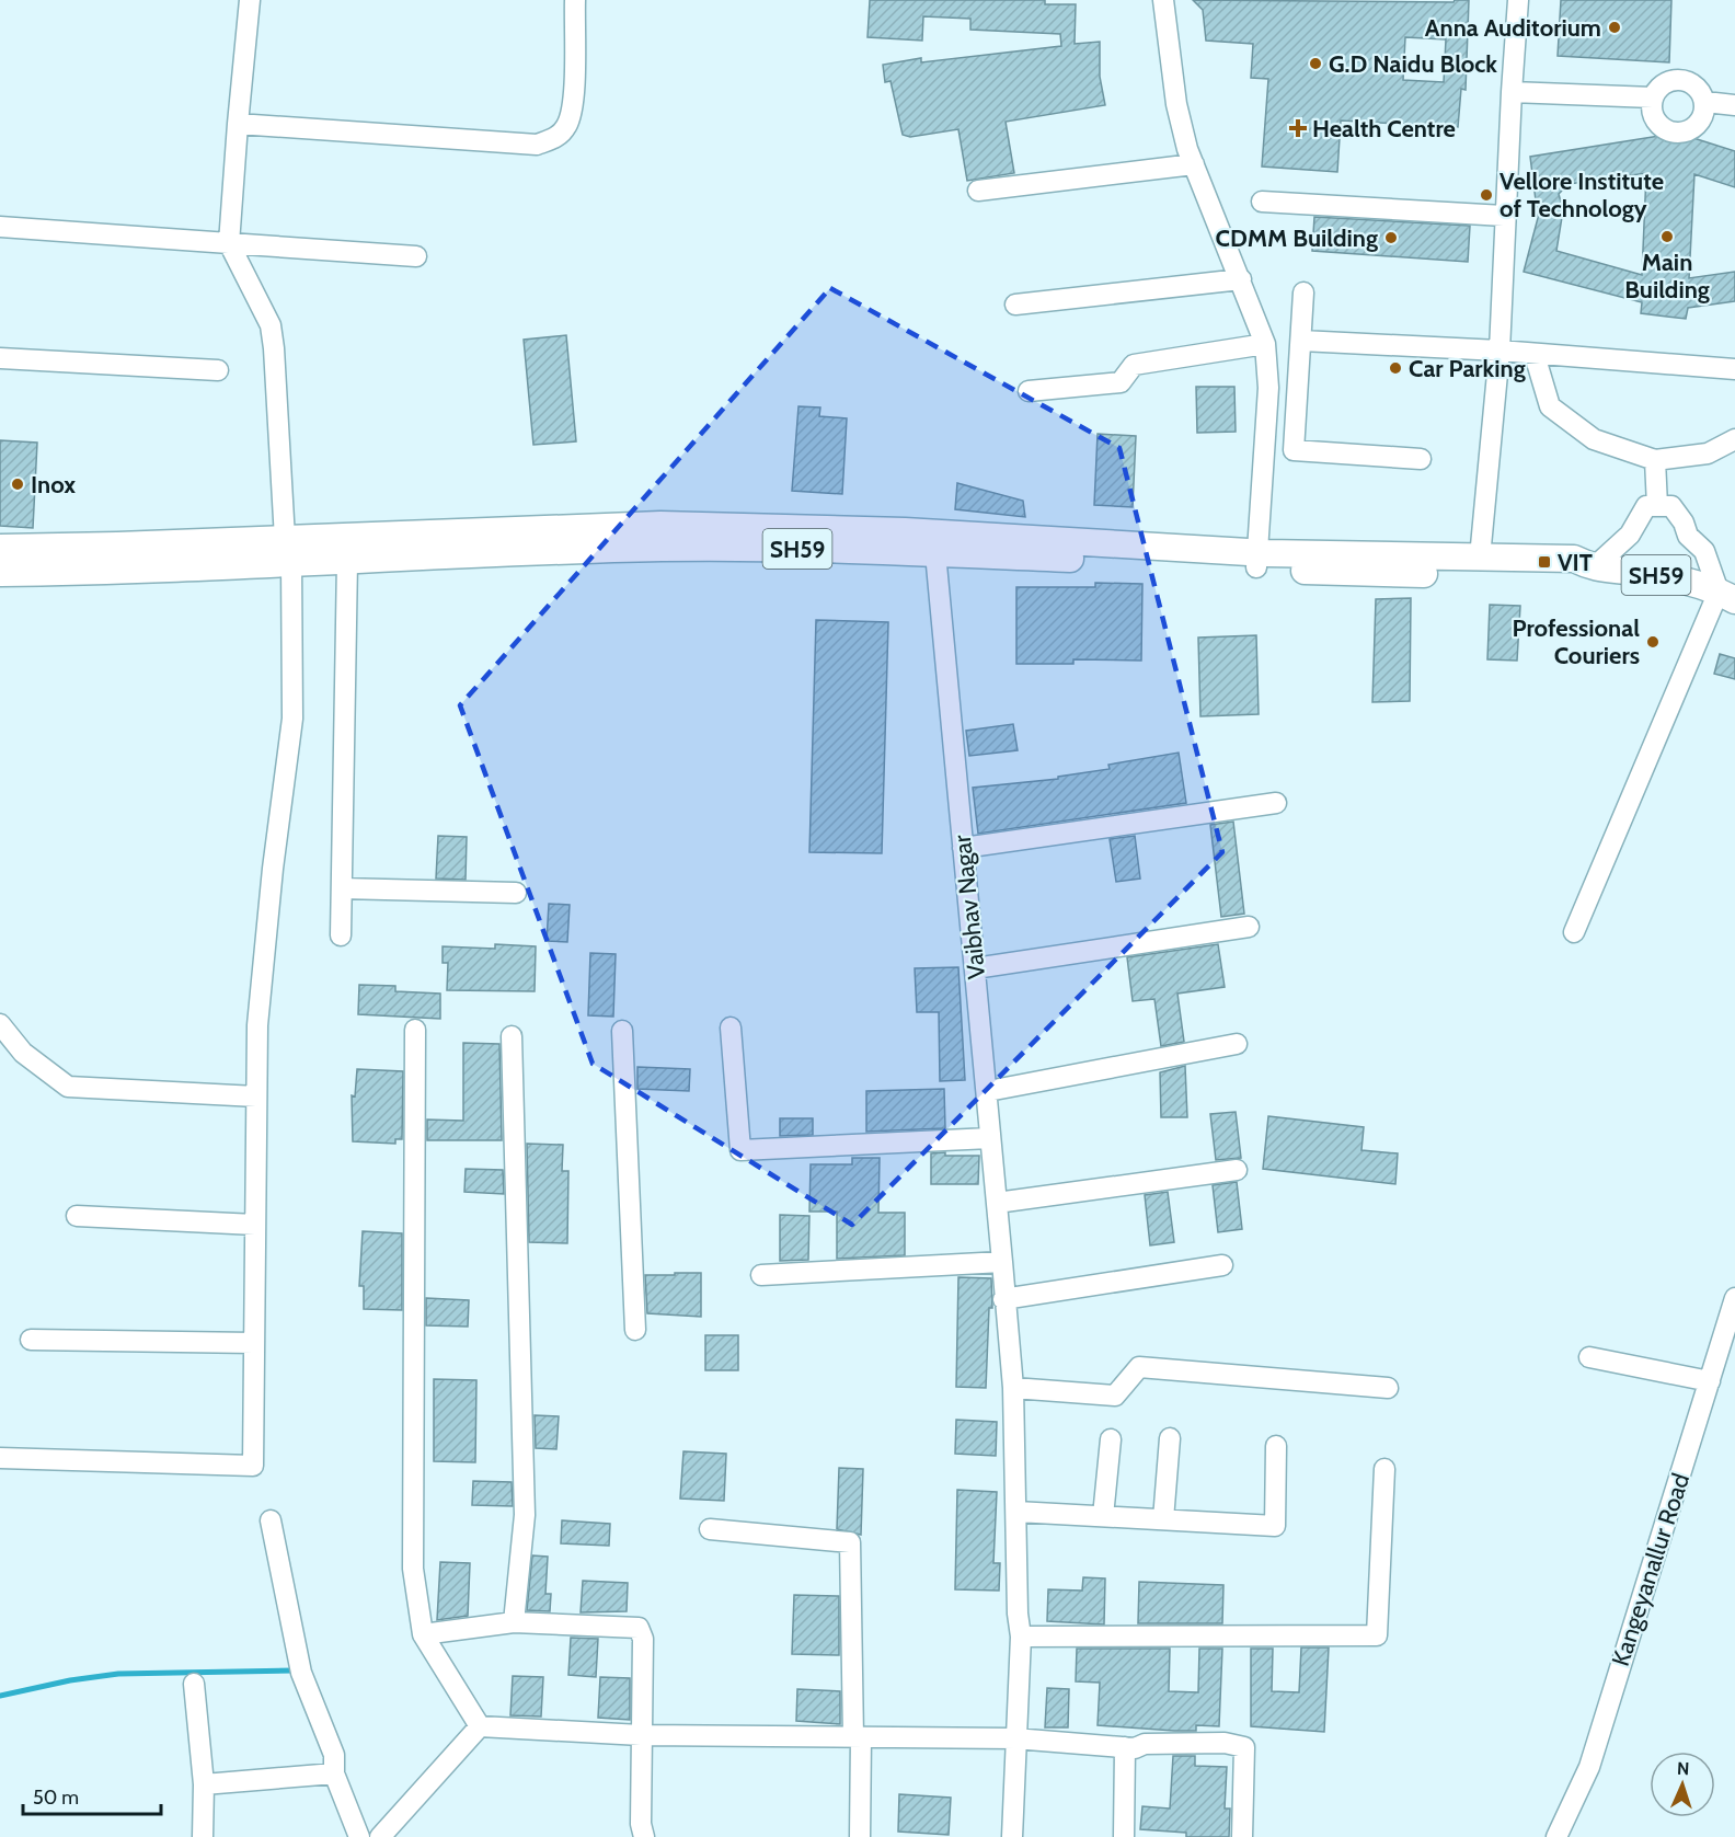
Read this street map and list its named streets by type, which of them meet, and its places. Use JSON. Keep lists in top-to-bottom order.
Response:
{
  "streets": {
    "main road": ["SH59"],
    "street": ["Vaibhav Nagar", "Kangeyanallur Road"]
  },
  "crossings": [
    ["SH59", "Vaibhav Nagar"]
  ],
  "places": {
    "other": [
      "Anna Auditorium",
      "G.D Naidu Block",
      "Vellore Institute of Technology",
      "Main Building",
      "CDMM Building",
      "Car Parking",
      "Inox",
      "Professional Couriers"
    ],
    "health": ["Health Centre"],
    "transit": ["VIT"]
  },
  "scale_bar": "50 m",
  "north": "top"
}
